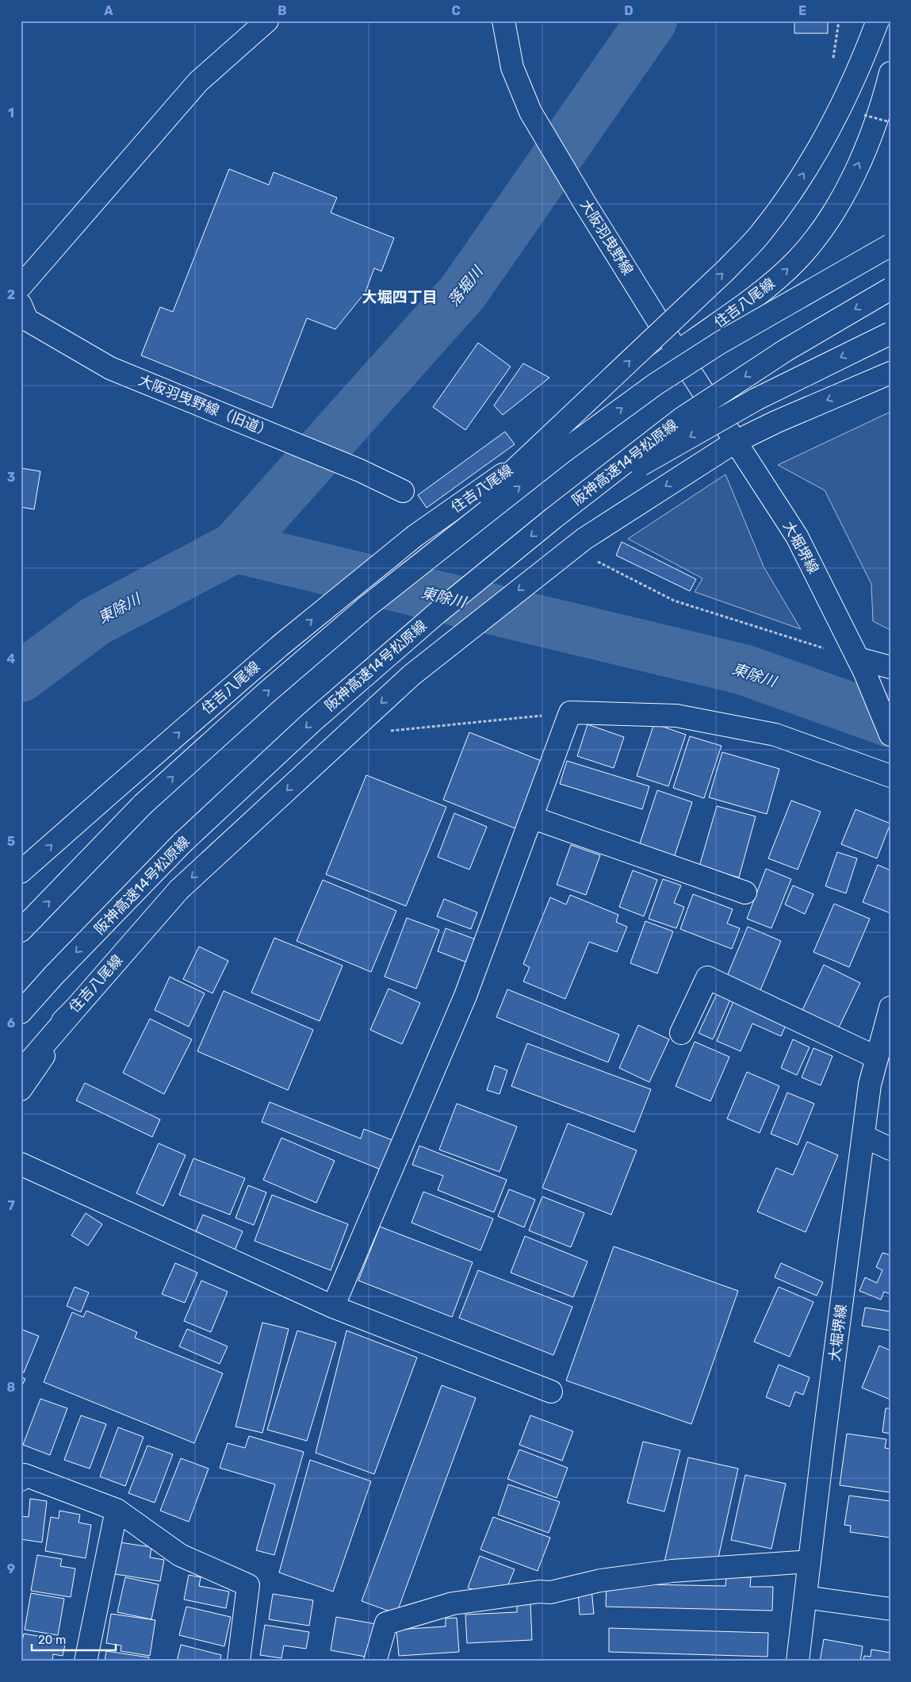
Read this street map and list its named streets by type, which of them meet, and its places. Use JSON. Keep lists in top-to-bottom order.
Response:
{
  "streets": {
    "main road": [
      "大阪羽曳野線",
      "住吉八尾線",
      "大阪羽曳野線（旧道）",
      "阪神高速14号松原線",
      "大堀堺線"
    ]
  },
  "crossings": [
    ["大阪羽曳野線", "住吉八尾線"],
    ["大阪羽曳野線", "大堀堺線"],
    ["住吉八尾線", "大堀堺線"]
  ],
  "districts": ["大堀四丁目"],
  "water": ["落堀川", "東除川"],
  "scale_bar": "20 m",
  "grid": {
    "columns": [
      "A",
      "B",
      "C",
      "D",
      "E"
    ],
    "rows": [
      "1",
      "2",
      "3",
      "4",
      "5",
      "6",
      "7",
      "8",
      "9"
    ]
  }
}
